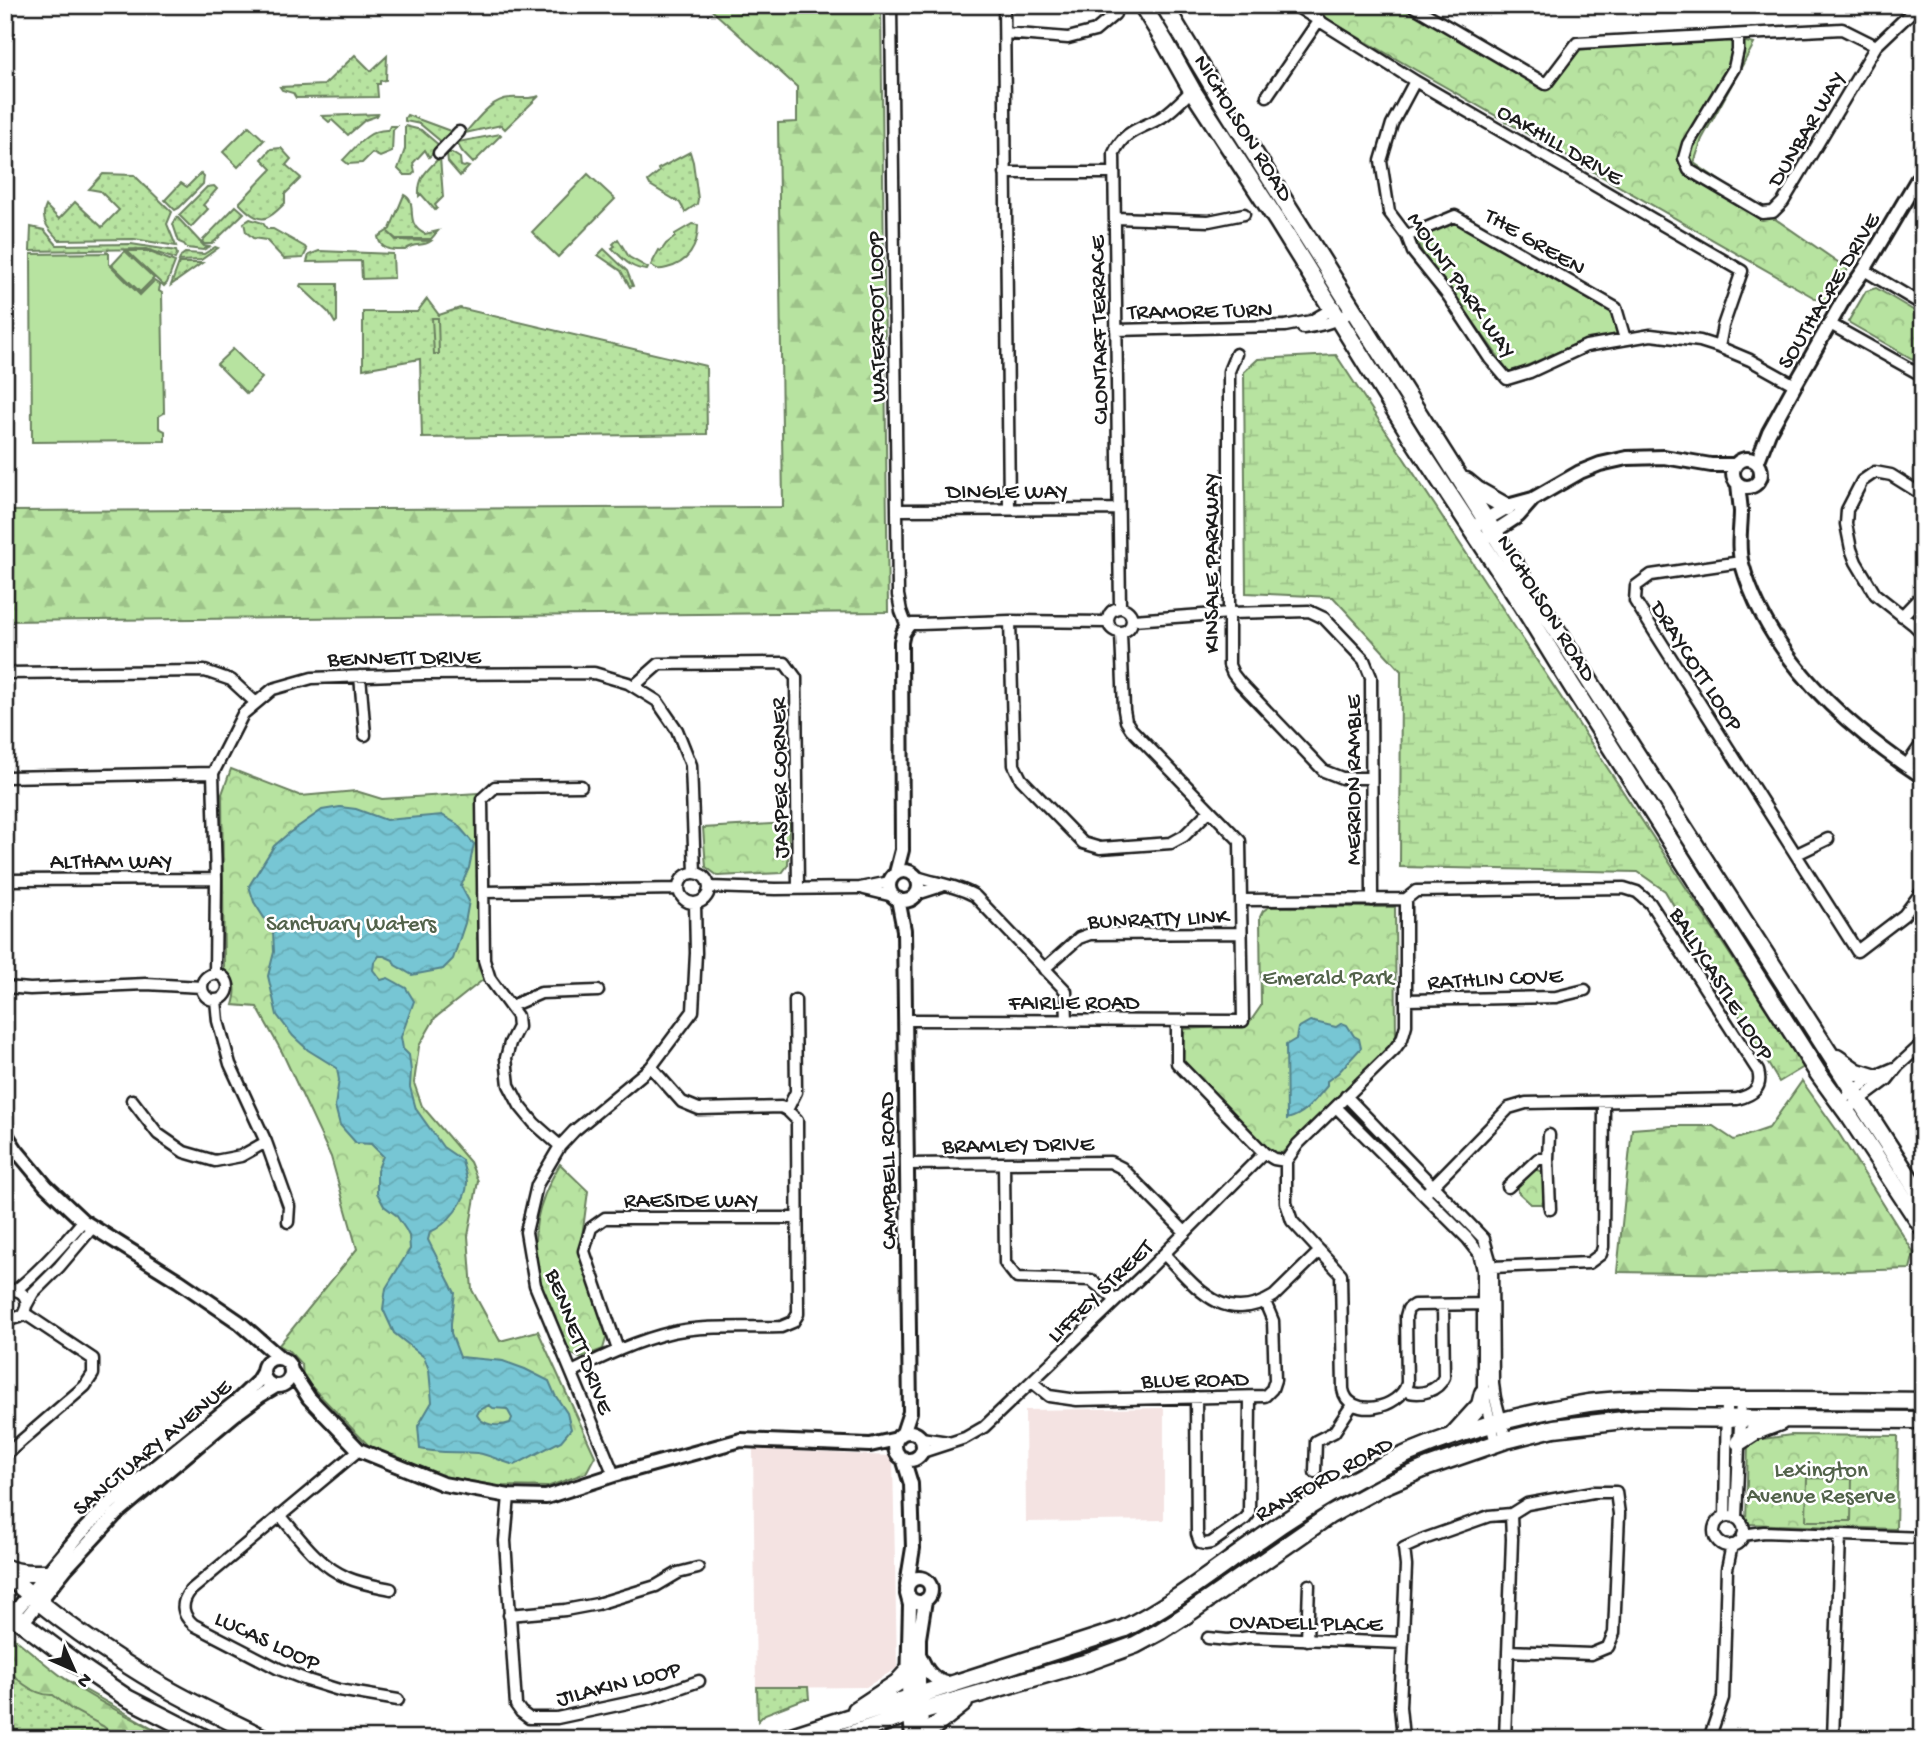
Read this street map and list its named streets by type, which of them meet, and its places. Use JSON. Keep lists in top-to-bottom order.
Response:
{
  "streets": {
    "main road": ["NICHOLSON ROAD", "RANFORD ROAD"],
    "street": [
      "DUNBAR WAY",
      "OAKHILL DRIVE",
      "THE GREEN",
      "MOUNT PARK WAY",
      "SOUTHACRE DRIVE",
      "TRAMORE TURN",
      "WATERFOOT LOOP",
      "CLONTARF TERRACE",
      "DINGLE WAY",
      "KINSALE PARKWAY",
      "BENNETT DRIVE",
      "DRAYCOTT LOOP",
      "JASPER CORNER",
      "MERRION RAMBLE",
      "ALTHAM WAY",
      "BUNRATTY LINK",
      "RATHLIN COVE",
      "BALLYCASTLE LOOP",
      "FAIRLIE ROAD",
      "BRAMLEY DRIVE",
      "CAMPBELL ROAD",
      "RAESIDE WAY",
      "LIFFEY STREET",
      "BLUE ROAD",
      "SANCTUARY AVENUE",
      "OVADELL PLACE",
      "LUCAS LOOP",
      "JILAKIN LOOP"
    ]
  },
  "crossings": [
    ["NICHOLSON ROAD", "TRAMORE TURN"],
    ["NICHOLSON ROAD", "CLONTARF TERRACE"],
    ["OAKHILL DRIVE", "MOUNT PARK WAY"],
    ["THE GREEN", "MOUNT PARK WAY"],
    ["MOUNT PARK WAY", "SOUTHACRE DRIVE"],
    ["TRAMORE TURN", "CLONTARF TERRACE"],
    ["WATERFOOT LOOP", "DINGLE WAY"],
    ["WATERFOOT LOOP", "CAMPBELL ROAD"],
    ["CLONTARF TERRACE", "DINGLE WAY"],
    ["CLONTARF TERRACE", "MERRION RAMBLE"],
    ["KINSALE PARKWAY", "MERRION RAMBLE"],
    ["BENNETT DRIVE", "JASPER CORNER"],
    ["BENNETT DRIVE", "ALTHAM WAY"],
    ["BUNRATTY LINK", "FAIRLIE ROAD"],
    ["FAIRLIE ROAD", "CAMPBELL ROAD"],
    ["BRAMLEY DRIVE", "CAMPBELL ROAD"],
    ["BRAMLEY DRIVE", "LIFFEY STREET"],
    ["CAMPBELL ROAD", "LIFFEY STREET"],
    ["CAMPBELL ROAD", "RANFORD ROAD"],
    ["LIFFEY STREET", "BLUE ROAD"]
  ],
  "parks": ["Sanctuary Waters", "Emerald Park", "Lexington Avenue Reserve"],
  "north": "bottom right"
}
